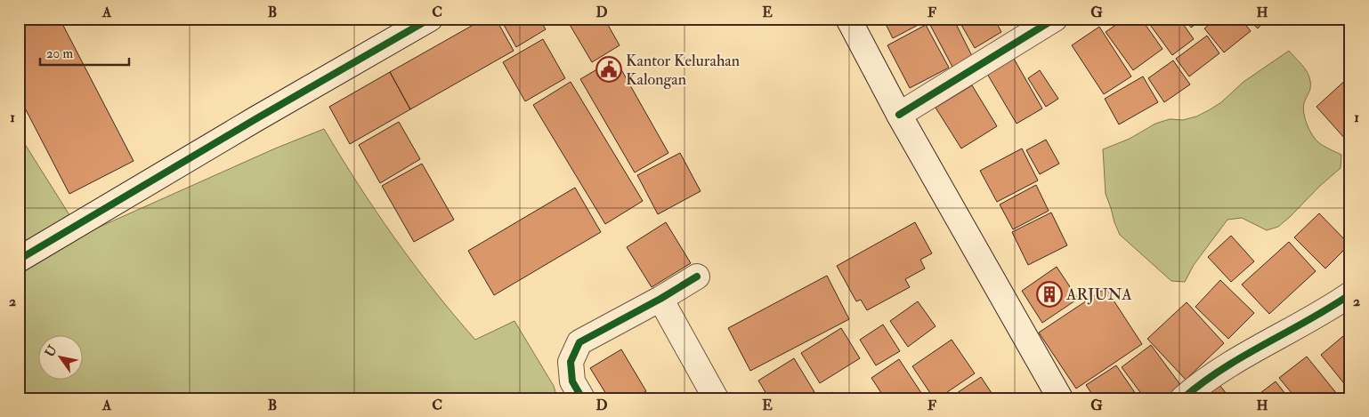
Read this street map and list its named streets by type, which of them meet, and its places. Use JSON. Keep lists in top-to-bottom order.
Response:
{
  "places": {
    "public building": ["Kantor Kelurahan Kalongan"],
    "building": ["ARJUNA"]
  },
  "scale_bar": "20 m",
  "north": "top left",
  "grid": {
    "columns": [
      "A",
      "B",
      "C",
      "D",
      "E",
      "F",
      "G",
      "H"
    ],
    "rows": ["1", "2"]
  }
}
